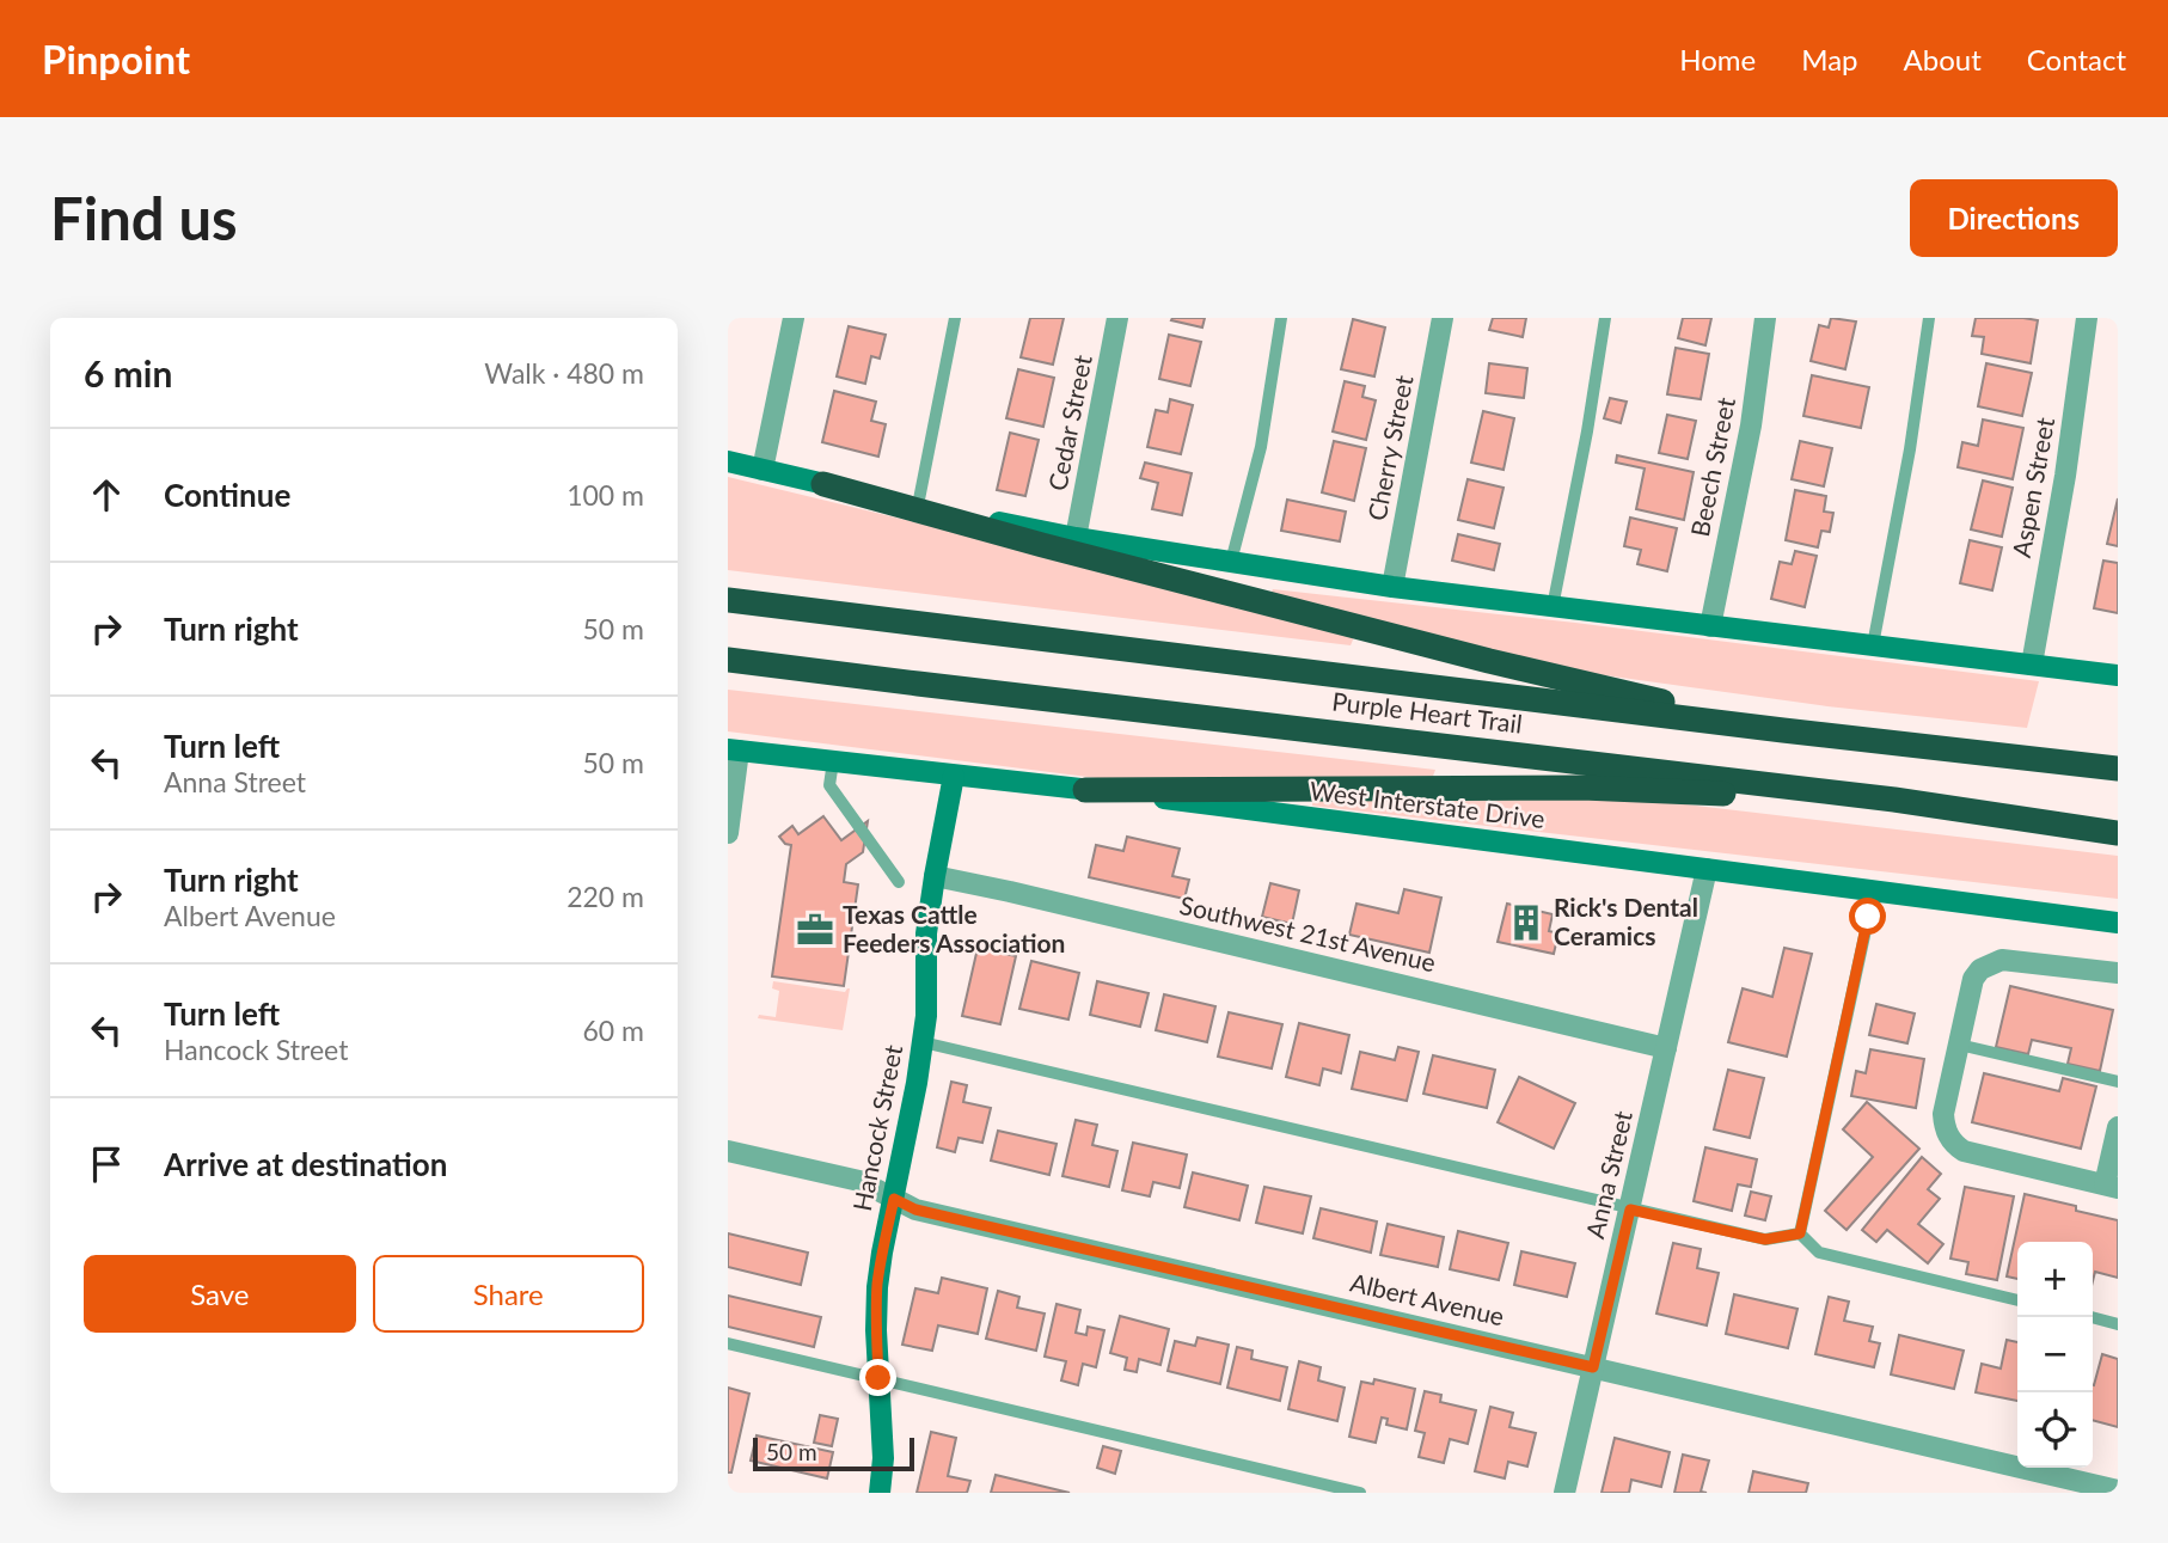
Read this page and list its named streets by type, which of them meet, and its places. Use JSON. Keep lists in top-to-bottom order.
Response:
{
  "streets": {
    "highway": ["Purple Heart Trail"],
    "main road": ["West Interstate Drive", "Hancock Street"],
    "street": [
      "Cedar Street",
      "Cherry Street",
      "Beech Street",
      "Aspen Street",
      "Southwest 21st Avenue",
      "Anna Street",
      "Albert Avenue"
    ]
  },
  "crossings": [
    ["West Interstate Drive", "Hancock Street"],
    ["West Interstate Drive", "Anna Street"],
    ["Southwest 21st Avenue", "Hancock Street"],
    ["Southwest 21st Avenue", "Anna Street"],
    ["Hancock Street", "Albert Avenue"],
    ["Anna Street", "Albert Avenue"]
  ],
  "places": {
    "building": ["Rick's Dental Ceramics"],
    "office": ["Texas Cattle Feeders Association"]
  },
  "scale_bar": "50 m",
  "page": {
    "header": "Pinpoint",
    "nav": [
      "Home",
      "Map",
      "About",
      "Contact"
    ],
    "buttons": [
      "Directions",
      ["Save", "Share"]
    ],
    "title": "Find us",
    "heading": ["6 min", "Walk · 480 m"],
    "list": [
      ["Continue", "100 m"],
      ["Turn right", "50 m"],
      ["Turn left", "Anna Street", "50 m"],
      ["Turn right", "Albert Avenue", "220 m"],
      ["Turn left", "Hancock Street", "60 m"],
      "Arrive at destination"
    ],
    "map_buttons": ["+", "−"],
    "scale": "50 m"
  }
}
